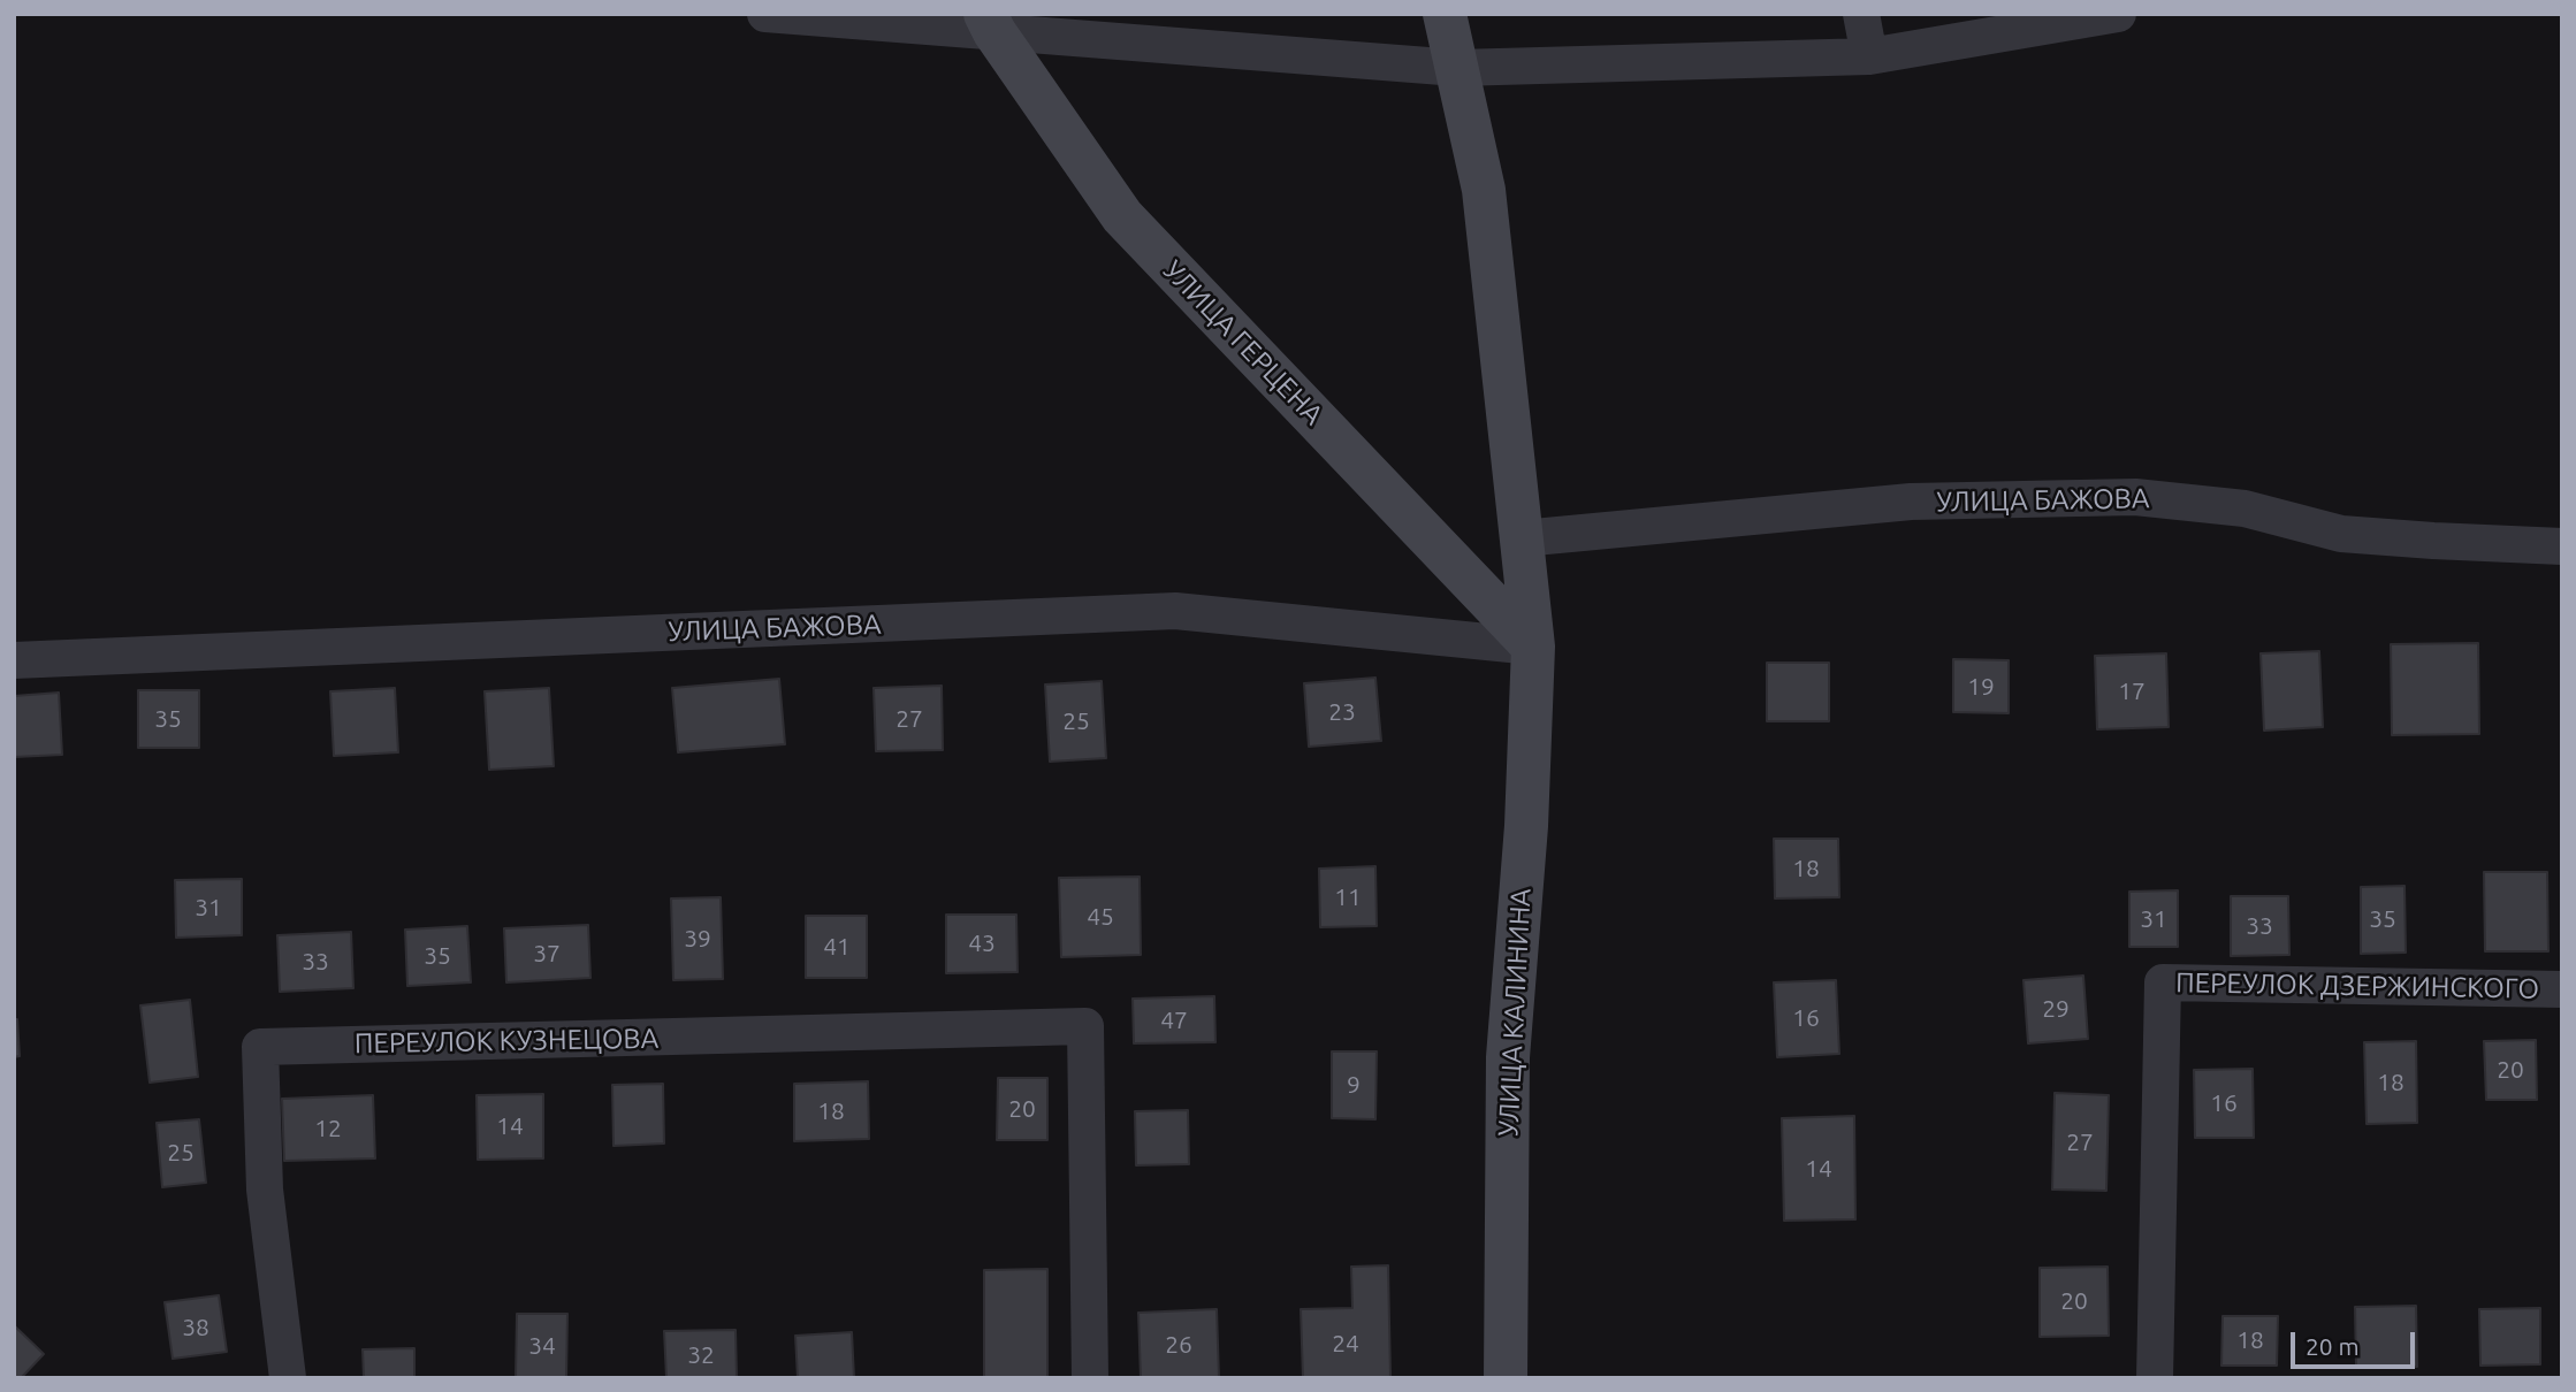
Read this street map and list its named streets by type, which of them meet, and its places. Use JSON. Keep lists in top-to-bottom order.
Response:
{
  "streets": {
    "street": [
      "УЛИЦА ГЕРЦЕНА",
      "УЛИЦА БАЖОВА",
      "ПЕРЕУЛОК ДЗЕРЖИНСКОГО",
      "УЛИЦА КАЛИНИНА",
      "ПЕРЕУЛОК КУЗНЕЦОВА"
    ]
  },
  "crossings": [
    ["УЛИЦА ГЕРЦЕНА", "УЛИЦА БАЖОВА"],
    ["УЛИЦА ГЕРЦЕНА", "УЛИЦА КАЛИНИНА"],
    ["УЛИЦА БАЖОВА", "УЛИЦА КАЛИНИНА"]
  ],
  "house_numbers": [
    "19",
    "17",
    "23",
    "35",
    "27",
    "25",
    "18",
    "11",
    "31",
    "45",
    "31",
    "35",
    "33",
    "39",
    "43",
    "41",
    "37",
    "35",
    "33",
    "29",
    "16",
    "47",
    "20",
    "18",
    "9",
    "16",
    "20",
    "18",
    "14",
    "12",
    "27",
    "25",
    "14",
    "20",
    "38",
    "18",
    "24",
    "26",
    "34",
    "32"
  ],
  "scale_bar": "20 m"
}
